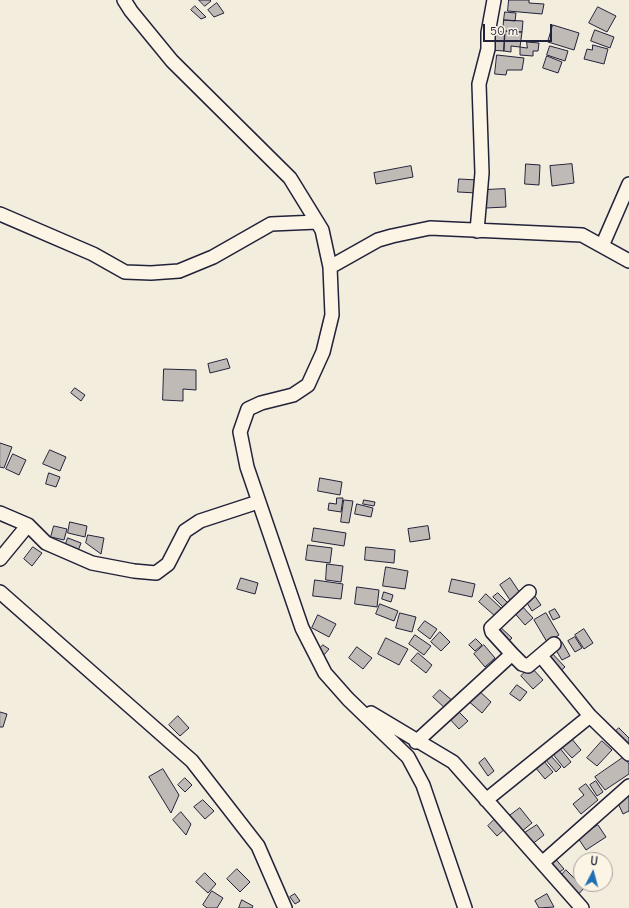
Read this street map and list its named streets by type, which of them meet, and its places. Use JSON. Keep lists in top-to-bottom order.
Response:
{
  "scale_bar": "50 m",
  "north": "top"
}
